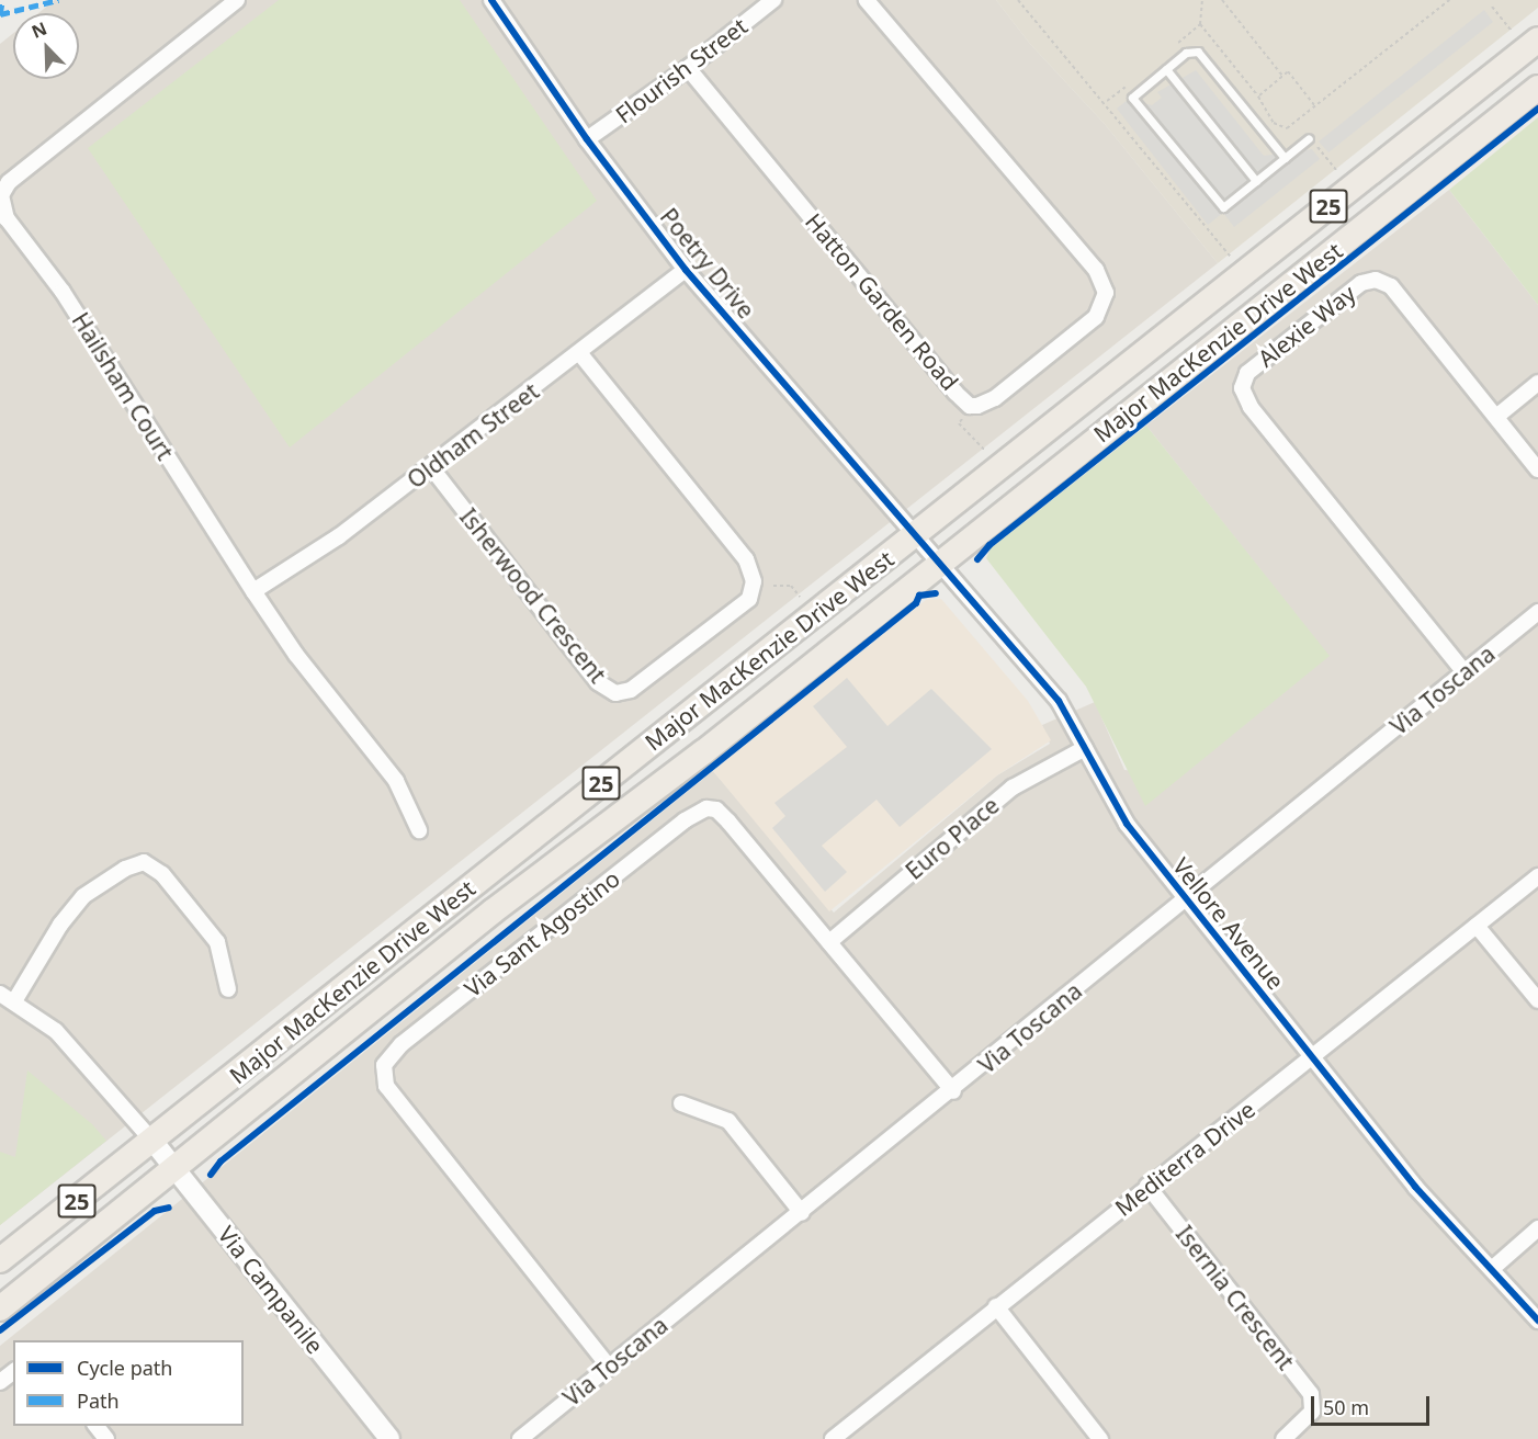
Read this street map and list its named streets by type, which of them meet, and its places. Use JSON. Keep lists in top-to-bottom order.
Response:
{
  "streets": {
    "main road": ["25", "Major MacKenzie Drive West"],
    "street": [
      "Flourish Street",
      "Poetry Drive",
      "Hatton Garden Road",
      "Alexie Way",
      "Hailsham Court",
      "Oldham Street",
      "Isherwood Crescent",
      "Via Toscana",
      "Euro Place",
      "Vellore Avenue",
      "Via Sant Agostino",
      "Mediterra Drive",
      "Via Campanile",
      "Isernia Crescent"
    ]
  },
  "crossings": [
    ["Flourish Street", "Poetry Drive"],
    ["Flourish Street", "Hatton Garden Road"],
    ["Poetry Drive", "Major MacKenzie Drive West"],
    ["Poetry Drive", "Oldham Street"],
    ["Poetry Drive", "Vellore Avenue"],
    ["Alexie Way", "Via Toscana"],
    ["Major MacKenzie Drive West", "Vellore Avenue"],
    ["Major MacKenzie Drive West", "Via Campanile"],
    ["Hailsham Court", "Oldham Street"],
    ["Oldham Street", "Isherwood Crescent"],
    ["Via Toscana", "Vellore Avenue"],
    ["Via Toscana", "Via Sant Agostino"],
    ["Euro Place", "Vellore Avenue"],
    ["Euro Place", "Via Sant Agostino"],
    ["Vellore Avenue", "Mediterra Drive"],
    ["Mediterra Drive", "Isernia Crescent"]
  ],
  "legend": ["Cycle path", "Path"],
  "scale_bar": "50 m",
  "north": "top left"
}
